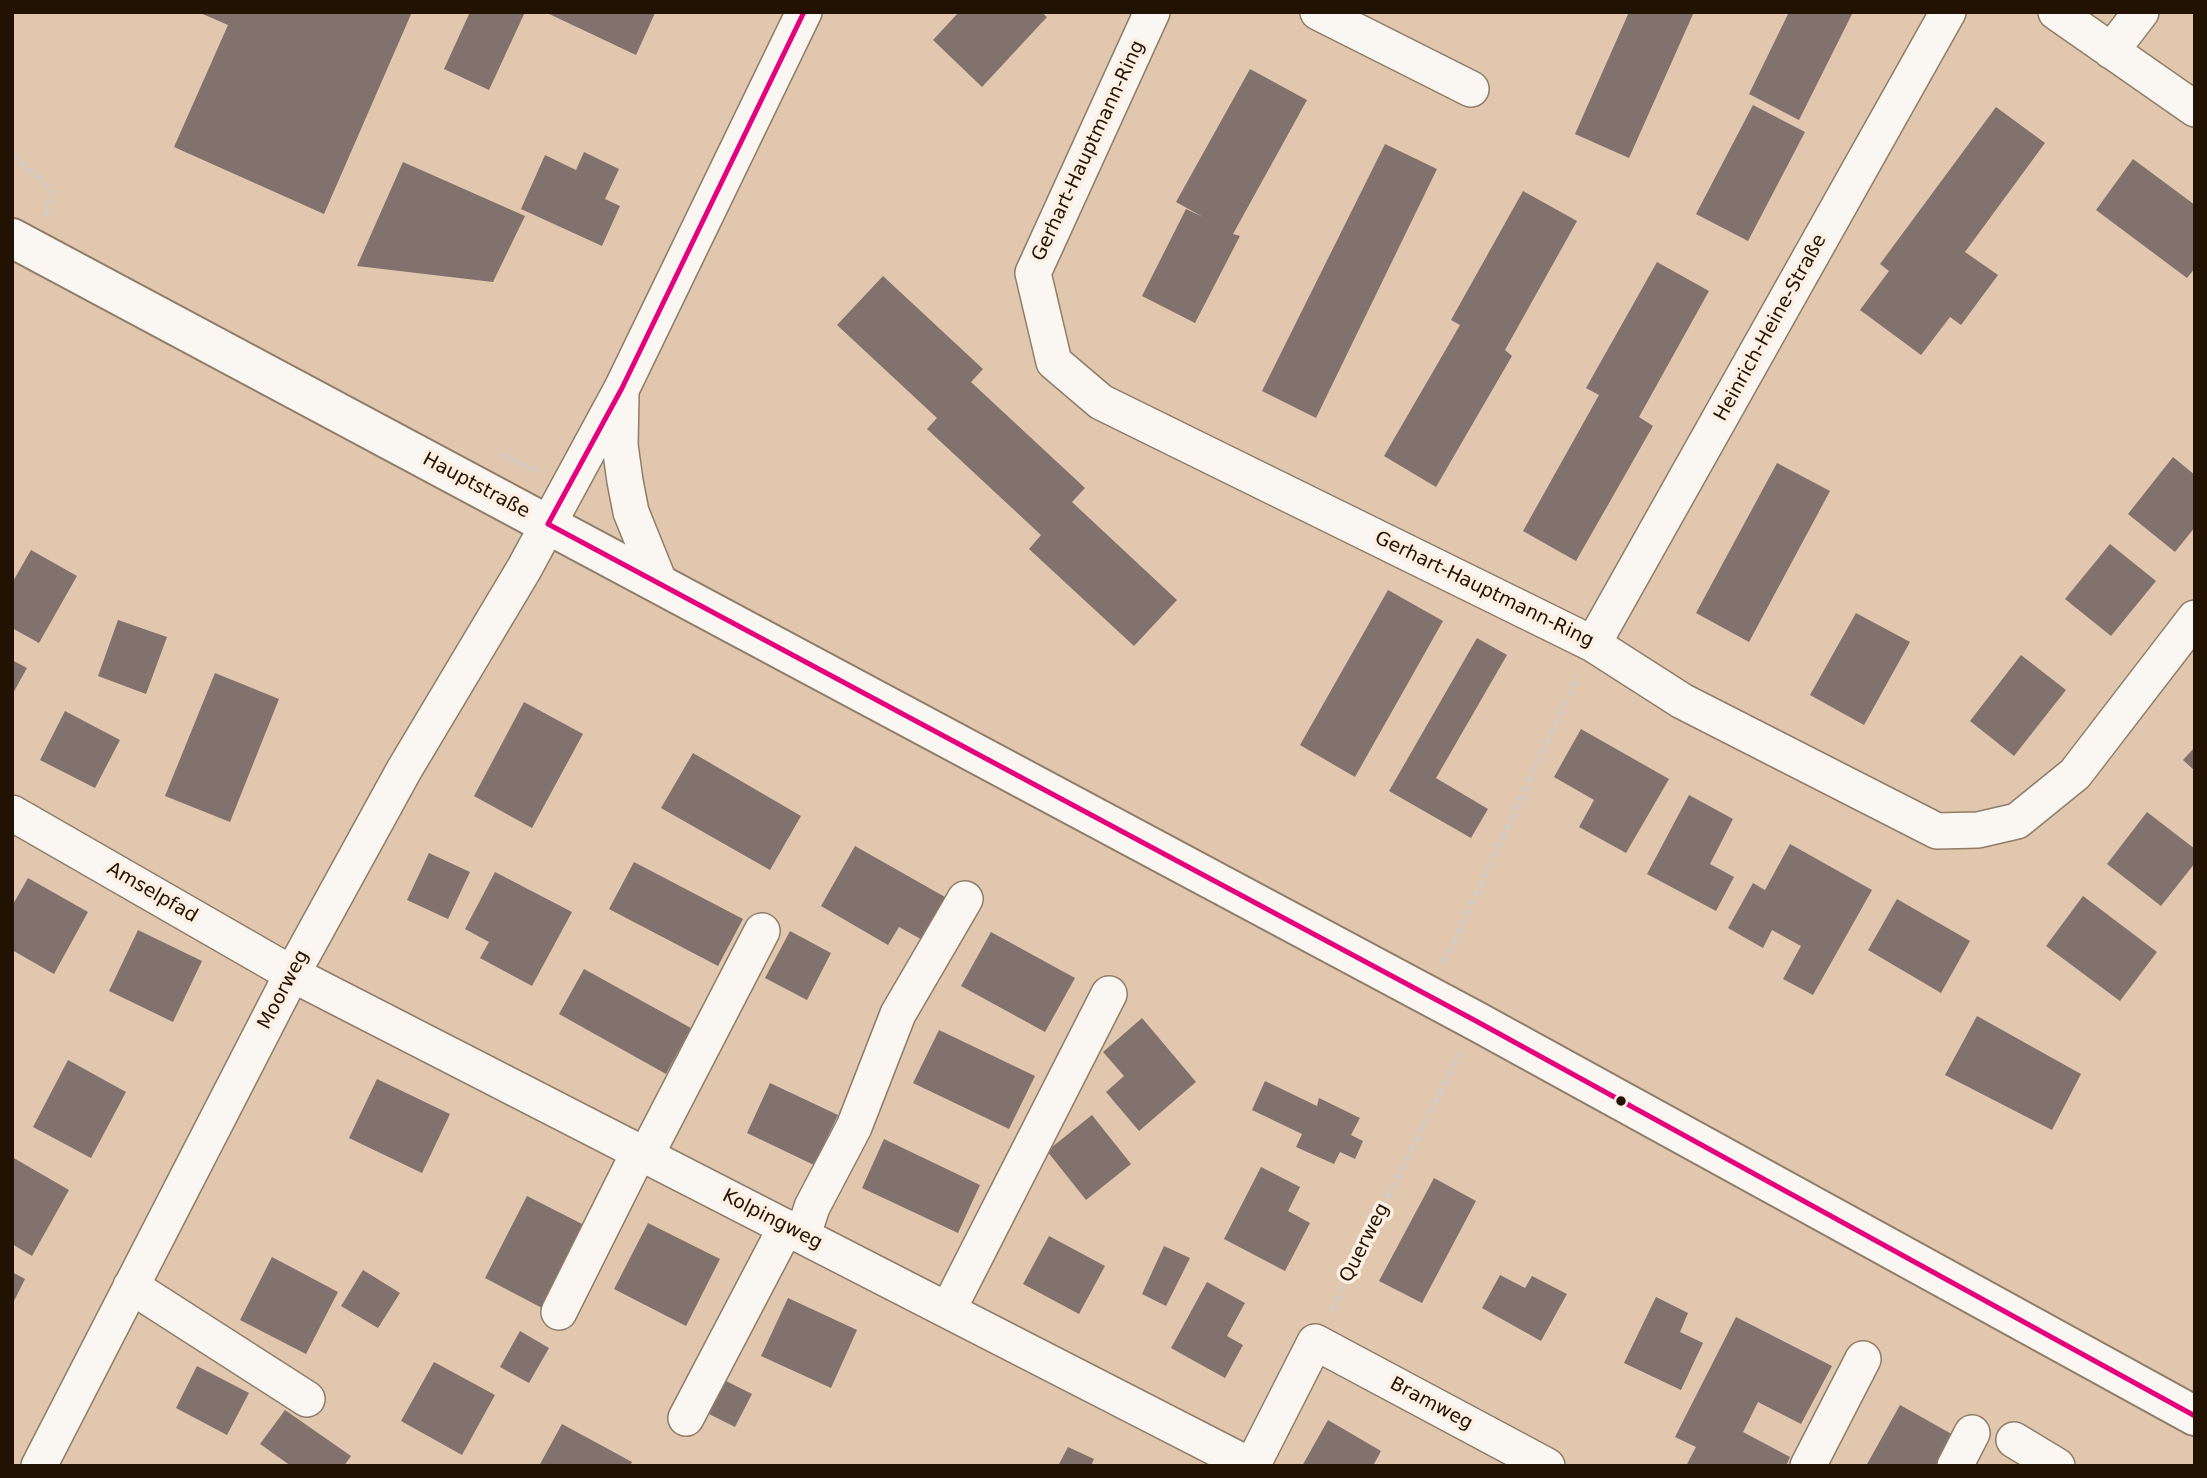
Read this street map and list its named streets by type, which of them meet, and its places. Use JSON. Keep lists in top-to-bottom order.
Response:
{
  "streets": {
    "main road": ["Hauptstraße"],
    "street": [
      "Gerhart-Hauptmann-Ring",
      "Heinrich-Heine-Straße",
      "Amselpfad",
      "Moorweg",
      "Kolpingweg",
      "Bramweg"
    ],
    "path": ["Querweg"]
  },
  "crossings": [
    ["Gerhart-Hauptmann-Ring", "Heinrich-Heine-Straße"],
    ["Hauptstraße", "Moorweg"],
    ["Hauptstraße", "Querweg"],
    ["Amselpfad", "Moorweg"],
    ["Amselpfad", "Kolpingweg"],
    ["Moorweg", "Kolpingweg"],
    ["Querweg", "Bramweg"]
  ]
}
